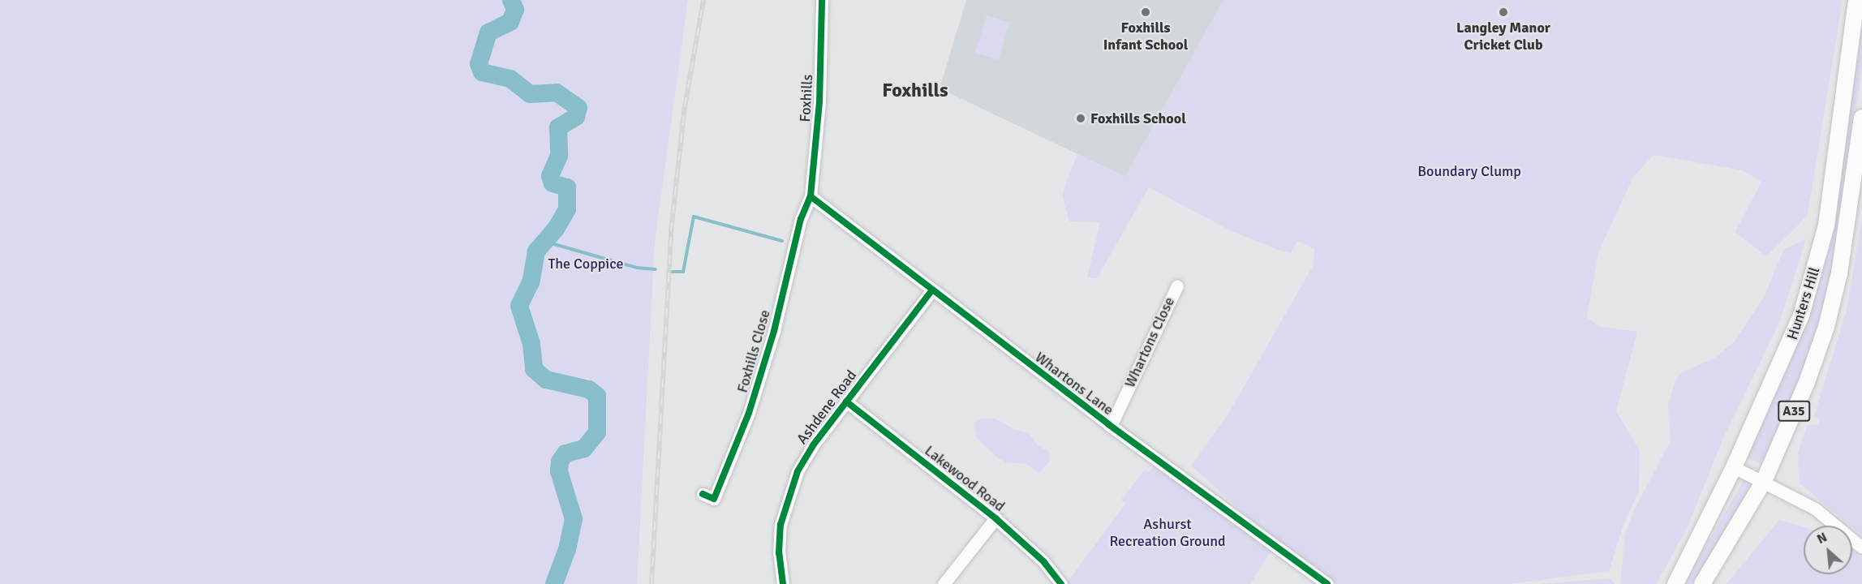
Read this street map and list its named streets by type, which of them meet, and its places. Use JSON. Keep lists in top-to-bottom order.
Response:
{
  "streets": {
    "main road": ["Hunters Hill", "A35"],
    "street": [
      "Foxhills",
      "Whartons Close",
      "Foxhills Close",
      "Whartons Lane",
      "Ashdene Road",
      "Lakewood Road"
    ]
  },
  "crossings": [
    ["Foxhills", "Foxhills Close"],
    ["Foxhills", "Whartons Lane"],
    ["Whartons Close", "Whartons Lane"],
    ["Foxhills Close", "Whartons Lane"],
    ["Whartons Lane", "Ashdene Road"],
    ["Ashdene Road", "Lakewood Road"]
  ],
  "districts": ["Foxhills"],
  "parks": ["Boundary Clump", "The Coppice", "Ashurst Recreation Ground"],
  "places": ["Foxhills Infant School", "Langley Manor Cricket Club", "Foxhills School"],
  "north": "top left"
}
